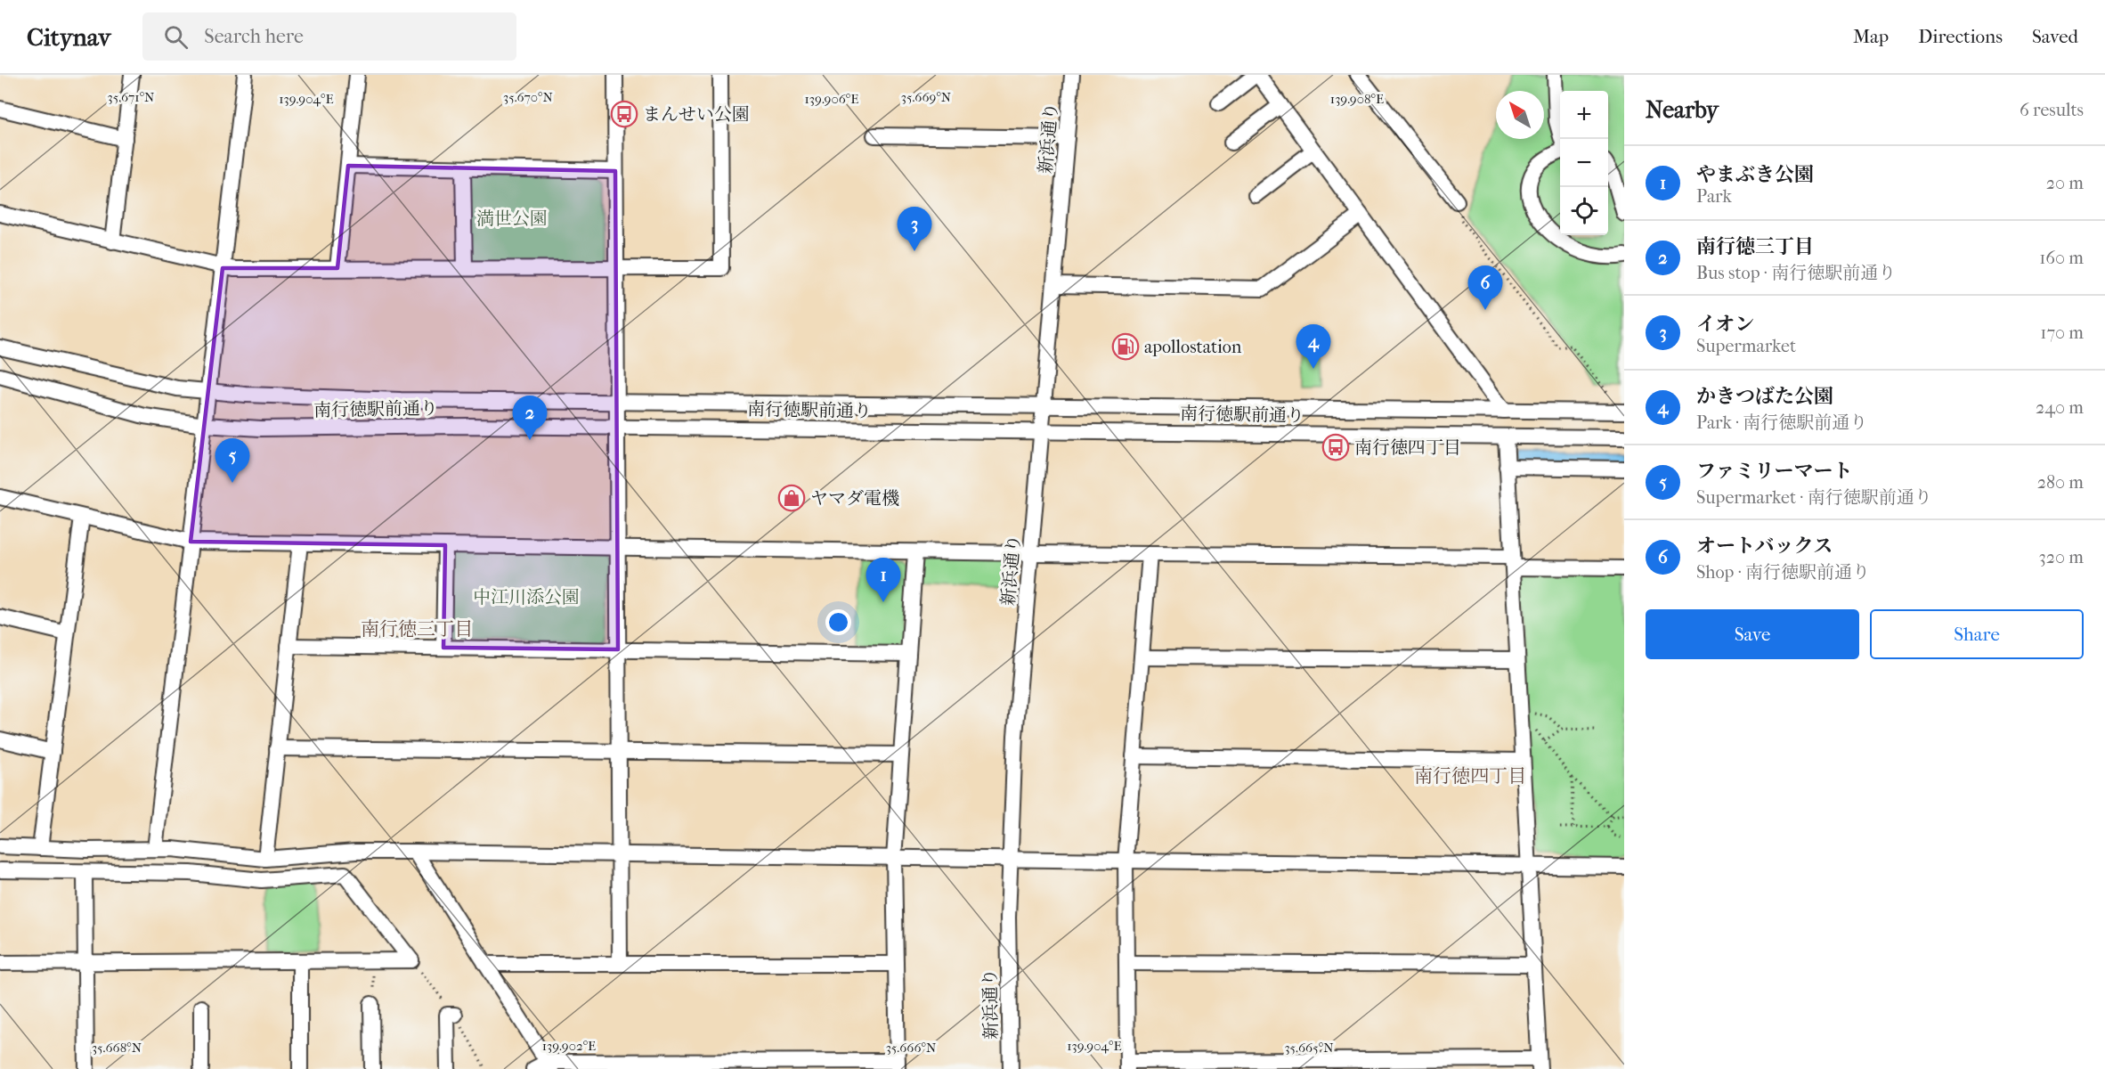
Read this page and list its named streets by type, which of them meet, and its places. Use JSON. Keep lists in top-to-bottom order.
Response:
{
  "streets": {
    "street": ["新浜通り", "南行徳駅前通り"]
  },
  "crossings": [
    ["新浜通り", "南行徳駅前通り"]
  ],
  "districts": ["南行徳三丁目", "南行徳四丁目"],
  "parks": ["満世公園", "中江川添公園"],
  "places": {
    "bus stop": ["まんせい公園", "南行徳四丁目"],
    "fuel station": ["apollostation"],
    "shop": ["ヤマダ電機"]
  },
  "north": "top left",
  "page": {
    "header": "Citynav",
    "search": "Search here",
    "nav": ["Map", "Directions", "Saved"],
    "heading": ["Nearby", "6 results"],
    "map_buttons": ["+", "−"],
    "list": [
      {
        "mark": "1",
        "name": "やまぶき公園",
        "note": "Park",
        "value": "20 m"
      },
      {
        "mark": "2",
        "name": "南行徳三丁目",
        "note": "Bus stop · 南行徳駅前通り",
        "value": "160 m"
      },
      {
        "mark": "3",
        "name": "イオン",
        "note": "Supermarket",
        "value": "170 m"
      },
      {
        "mark": "4",
        "name": "かきつばた公園",
        "note": "Park · 南行徳駅前通り",
        "value": "240 m"
      },
      {
        "mark": "5",
        "name": "ファミリーマート",
        "note": "Supermarket · 南行徳駅前通り",
        "value": "280 m"
      },
      {
        "mark": "6",
        "name": "オートバックス",
        "note": "Shop · 南行徳駅前通り",
        "value": "320 m"
      }
    ],
    "pins": [
      "3",
      "6",
      "4",
      "2",
      "5",
      "1"
    ],
    "buttons": ["Save", "Share"]
  },
  "coordinates": [
    "35.671°N",
    "35.670°N",
    "35.669°N",
    "139.904°E",
    "139.906°E",
    "139.908°E",
    "139.902°E",
    "35.668°N",
    "35.666°N",
    "35.665°N"
  ]
}
